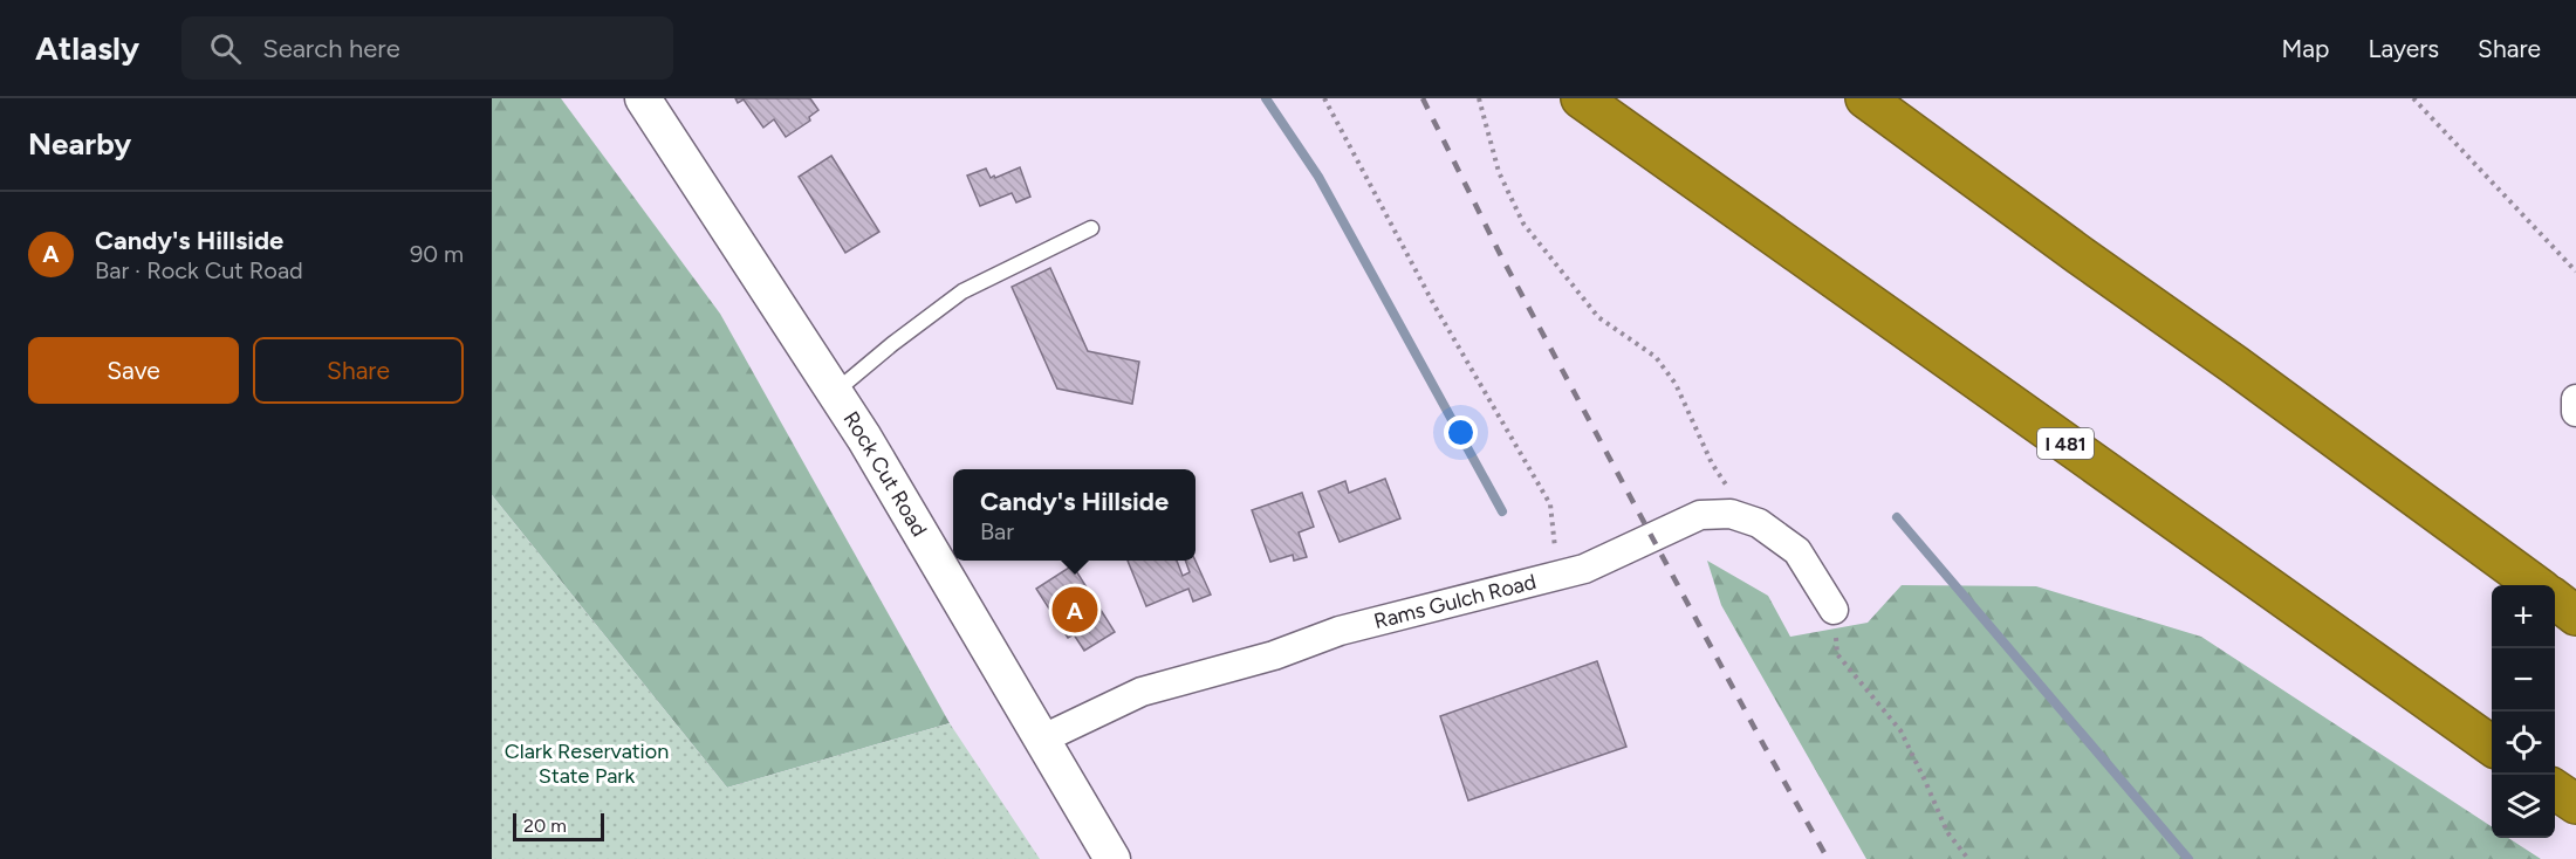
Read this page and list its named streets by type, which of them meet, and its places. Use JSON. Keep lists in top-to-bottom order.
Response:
{
  "streets": {
    "highway": ["I 481"],
    "street": ["Rock Cut Road", "Rams Gulch Road"]
  },
  "crossings": [
    ["Rock Cut Road", "Rams Gulch Road"]
  ],
  "parks": ["Clark Reservation State Park"],
  "scale_bar": "20 m",
  "page": {
    "header": "Atlasly",
    "search": "Search here",
    "nav": ["Map", "Layers", "Share"],
    "heading": "Nearby",
    "list": [
      {
        "mark": "A",
        "name": "Candy's Hillside",
        "note": "Bar · Rock Cut Road",
        "value": "90 m"
      }
    ],
    "buttons": ["Save", "Share"],
    "popup": ["Candy's Hillside", "Bar"],
    "pins": "A",
    "map_buttons": ["+", "−"],
    "scale": "20 m"
  }
}
